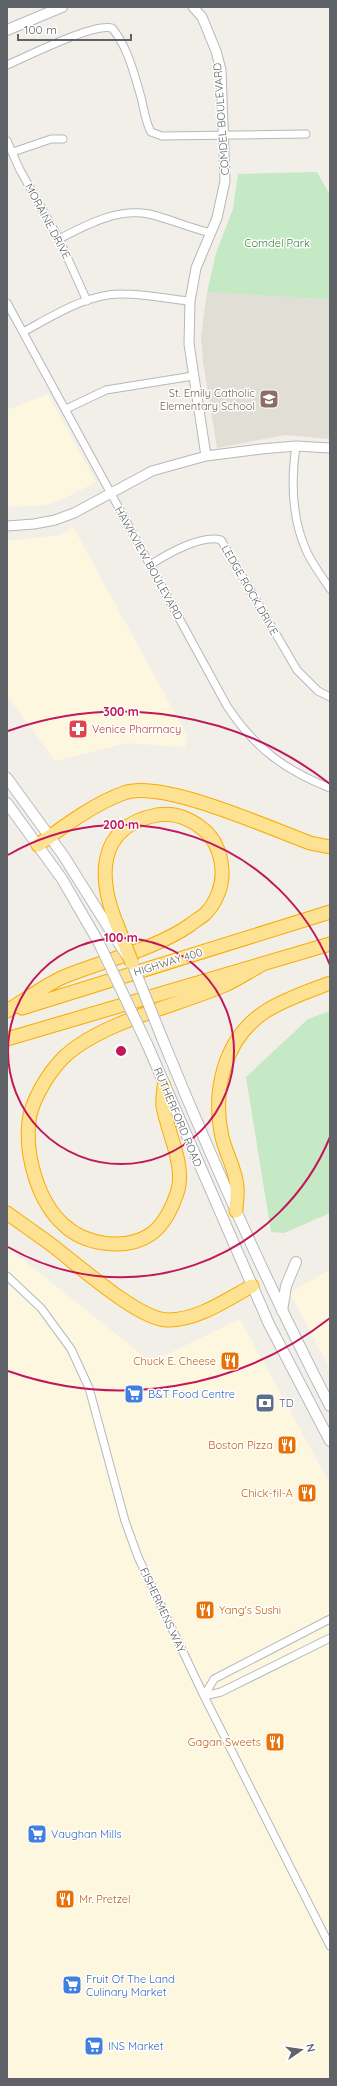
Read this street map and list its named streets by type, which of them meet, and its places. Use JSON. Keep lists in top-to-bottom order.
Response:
{
  "streets": {
    "highway": ["HIGHWAY 400"],
    "main road": ["RUTHERFORD ROAD"],
    "street": [
      "COMDEL BOULEVARD",
      "MORAINE DRIVE",
      "HAWKVIEW BOULEVARD",
      "LEDGE ROCK DRIVE",
      "FISHERMENS WAY"
    ]
  },
  "crossings": [
    ["HAWKVIEW BOULEVARD", "LEDGE ROCK DRIVE"]
  ],
  "parks": ["Comdel Park"],
  "places": {
    "school or university": ["St. Emily Catholic Elementary School"],
    "pharmacy": ["Venice Pharmacy"],
    "restaurant": [
      "Chuck E. Cheese",
      "Boston Pizza",
      "Chick-fil-A",
      "Yang's Sushi",
      "Gagan Sweets",
      "Mr. Pretzel"
    ],
    "supermarket": [
      "B&T Food Centre",
      "Vaughan Mills",
      "Fruit Of The Land Culinary Market",
      "INS Market"
    ],
    "bank": ["TD"]
  },
  "scale_bar": "100 m",
  "north": "right",
  "rings": ["300 m", "200 m", "100 m"]
}
